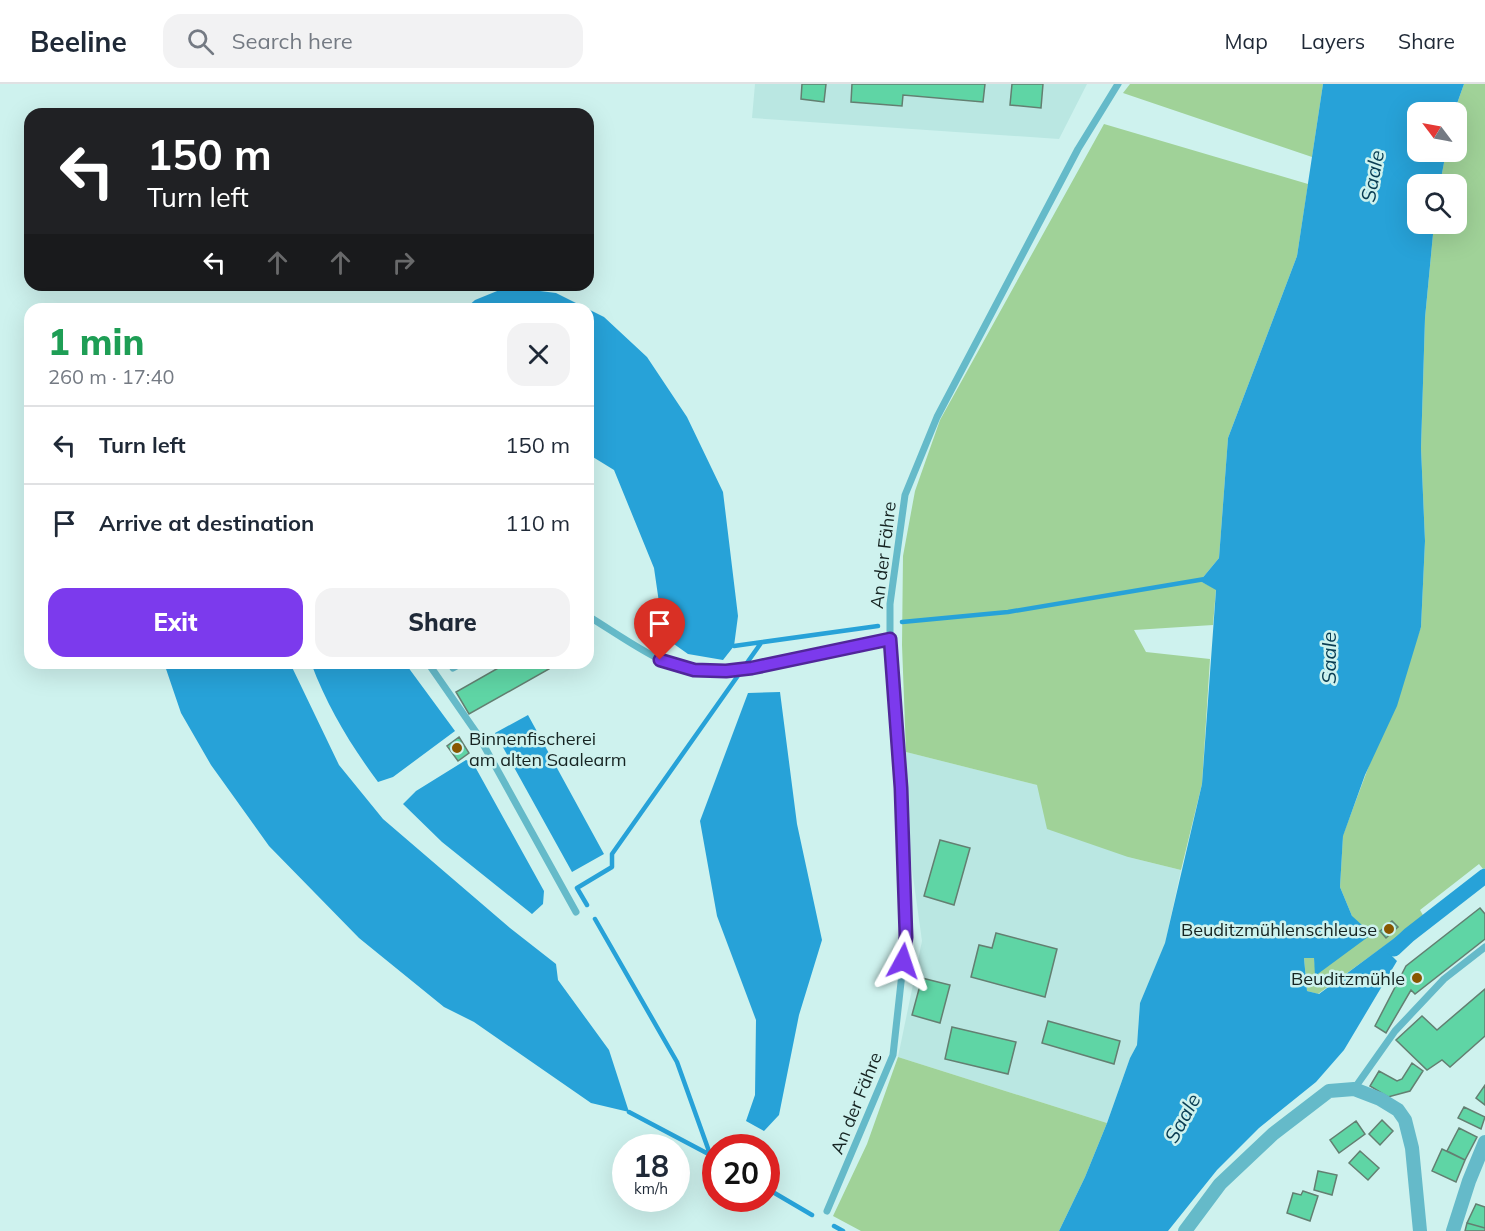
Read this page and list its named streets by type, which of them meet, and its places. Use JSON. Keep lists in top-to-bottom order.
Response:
{
  "streets": {
    "lane": ["An der Fähre"]
  },
  "water": ["Saale"],
  "places": ["Binnenfischerei am alten Saalearm", "Beuditzmühlenschleuse", "Beuditzmühle"],
  "north": "top left",
  "page": {
    "header": "Beeline",
    "search": "Search here",
    "nav": ["Map", "Layers", "Share"],
    "turn": ["150 m", "Turn left"],
    "heading": ["1 min", "260 m · 17:40"],
    "list": [
      {
        "name": "Turn left",
        "value": "150 m"
      },
      {
        "name": "Arrive at destination",
        "value": "110 m"
      }
    ],
    "buttons": ["Exit", "Share"],
    "speed": "18 km/h",
    "limit": "20"
  }
}
